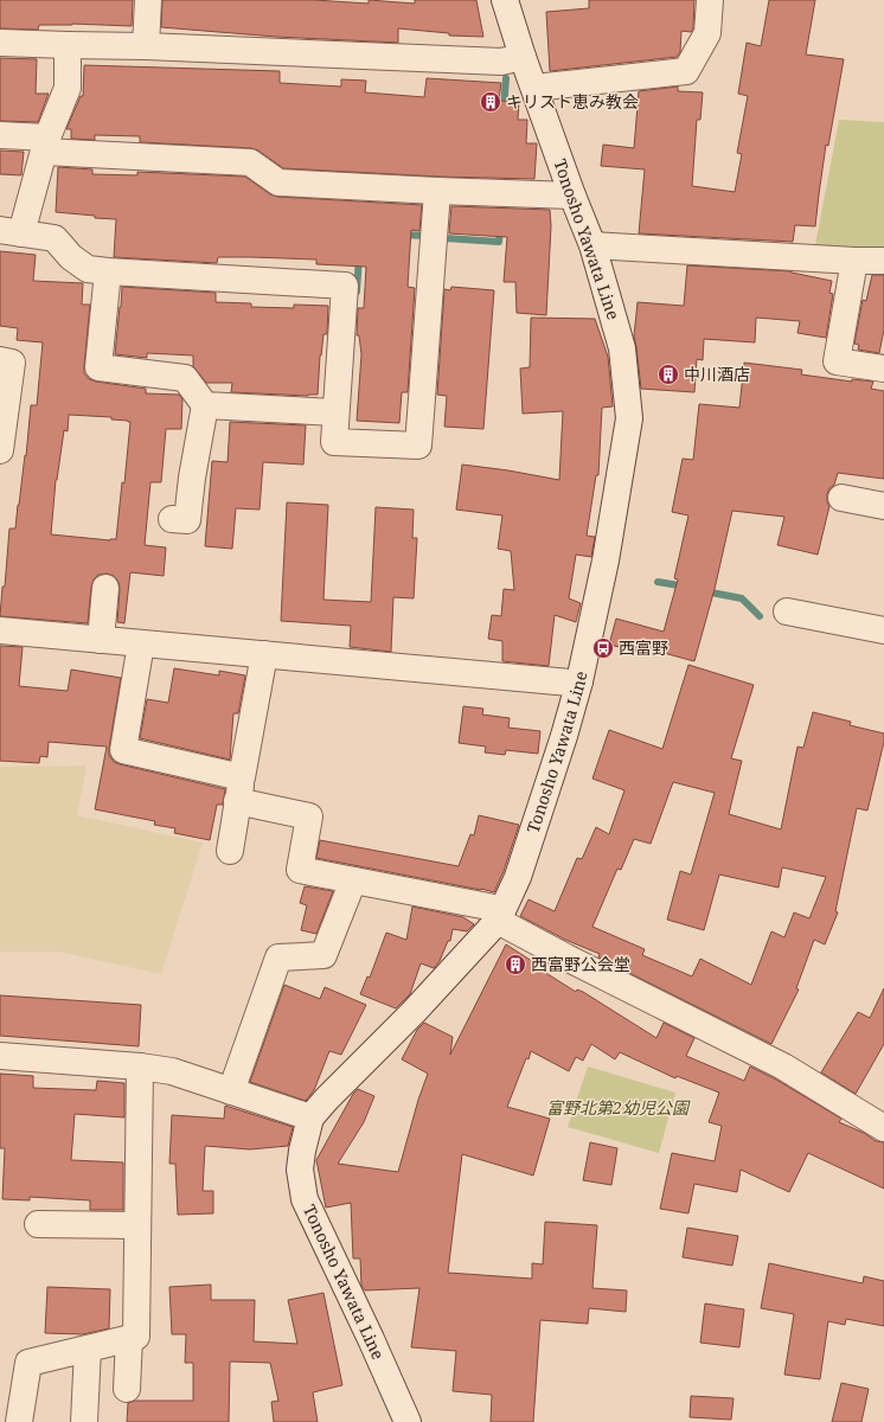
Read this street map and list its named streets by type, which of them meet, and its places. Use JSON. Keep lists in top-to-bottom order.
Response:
{
  "streets": {
    "street": ["Tonosho Yawata Line"]
  },
  "parks": ["富野北第2幼児公園"],
  "places": {
    "building": ["キリスト恵み教会", "中川酒店", "西富野公会堂"],
    "bus stop": ["西富野"]
  }
}
